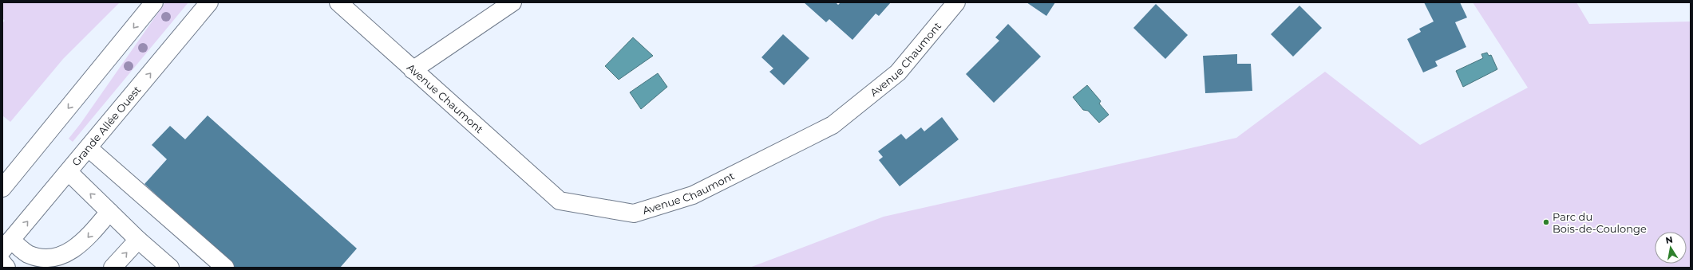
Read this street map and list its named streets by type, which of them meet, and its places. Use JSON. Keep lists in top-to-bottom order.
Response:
{
  "streets": {
    "street": ["Avenue Chaumont", "Grande Allée Ouest"]
  },
  "places": ["Parc du Bois-de-Coulonge"],
  "north": "top"
}
